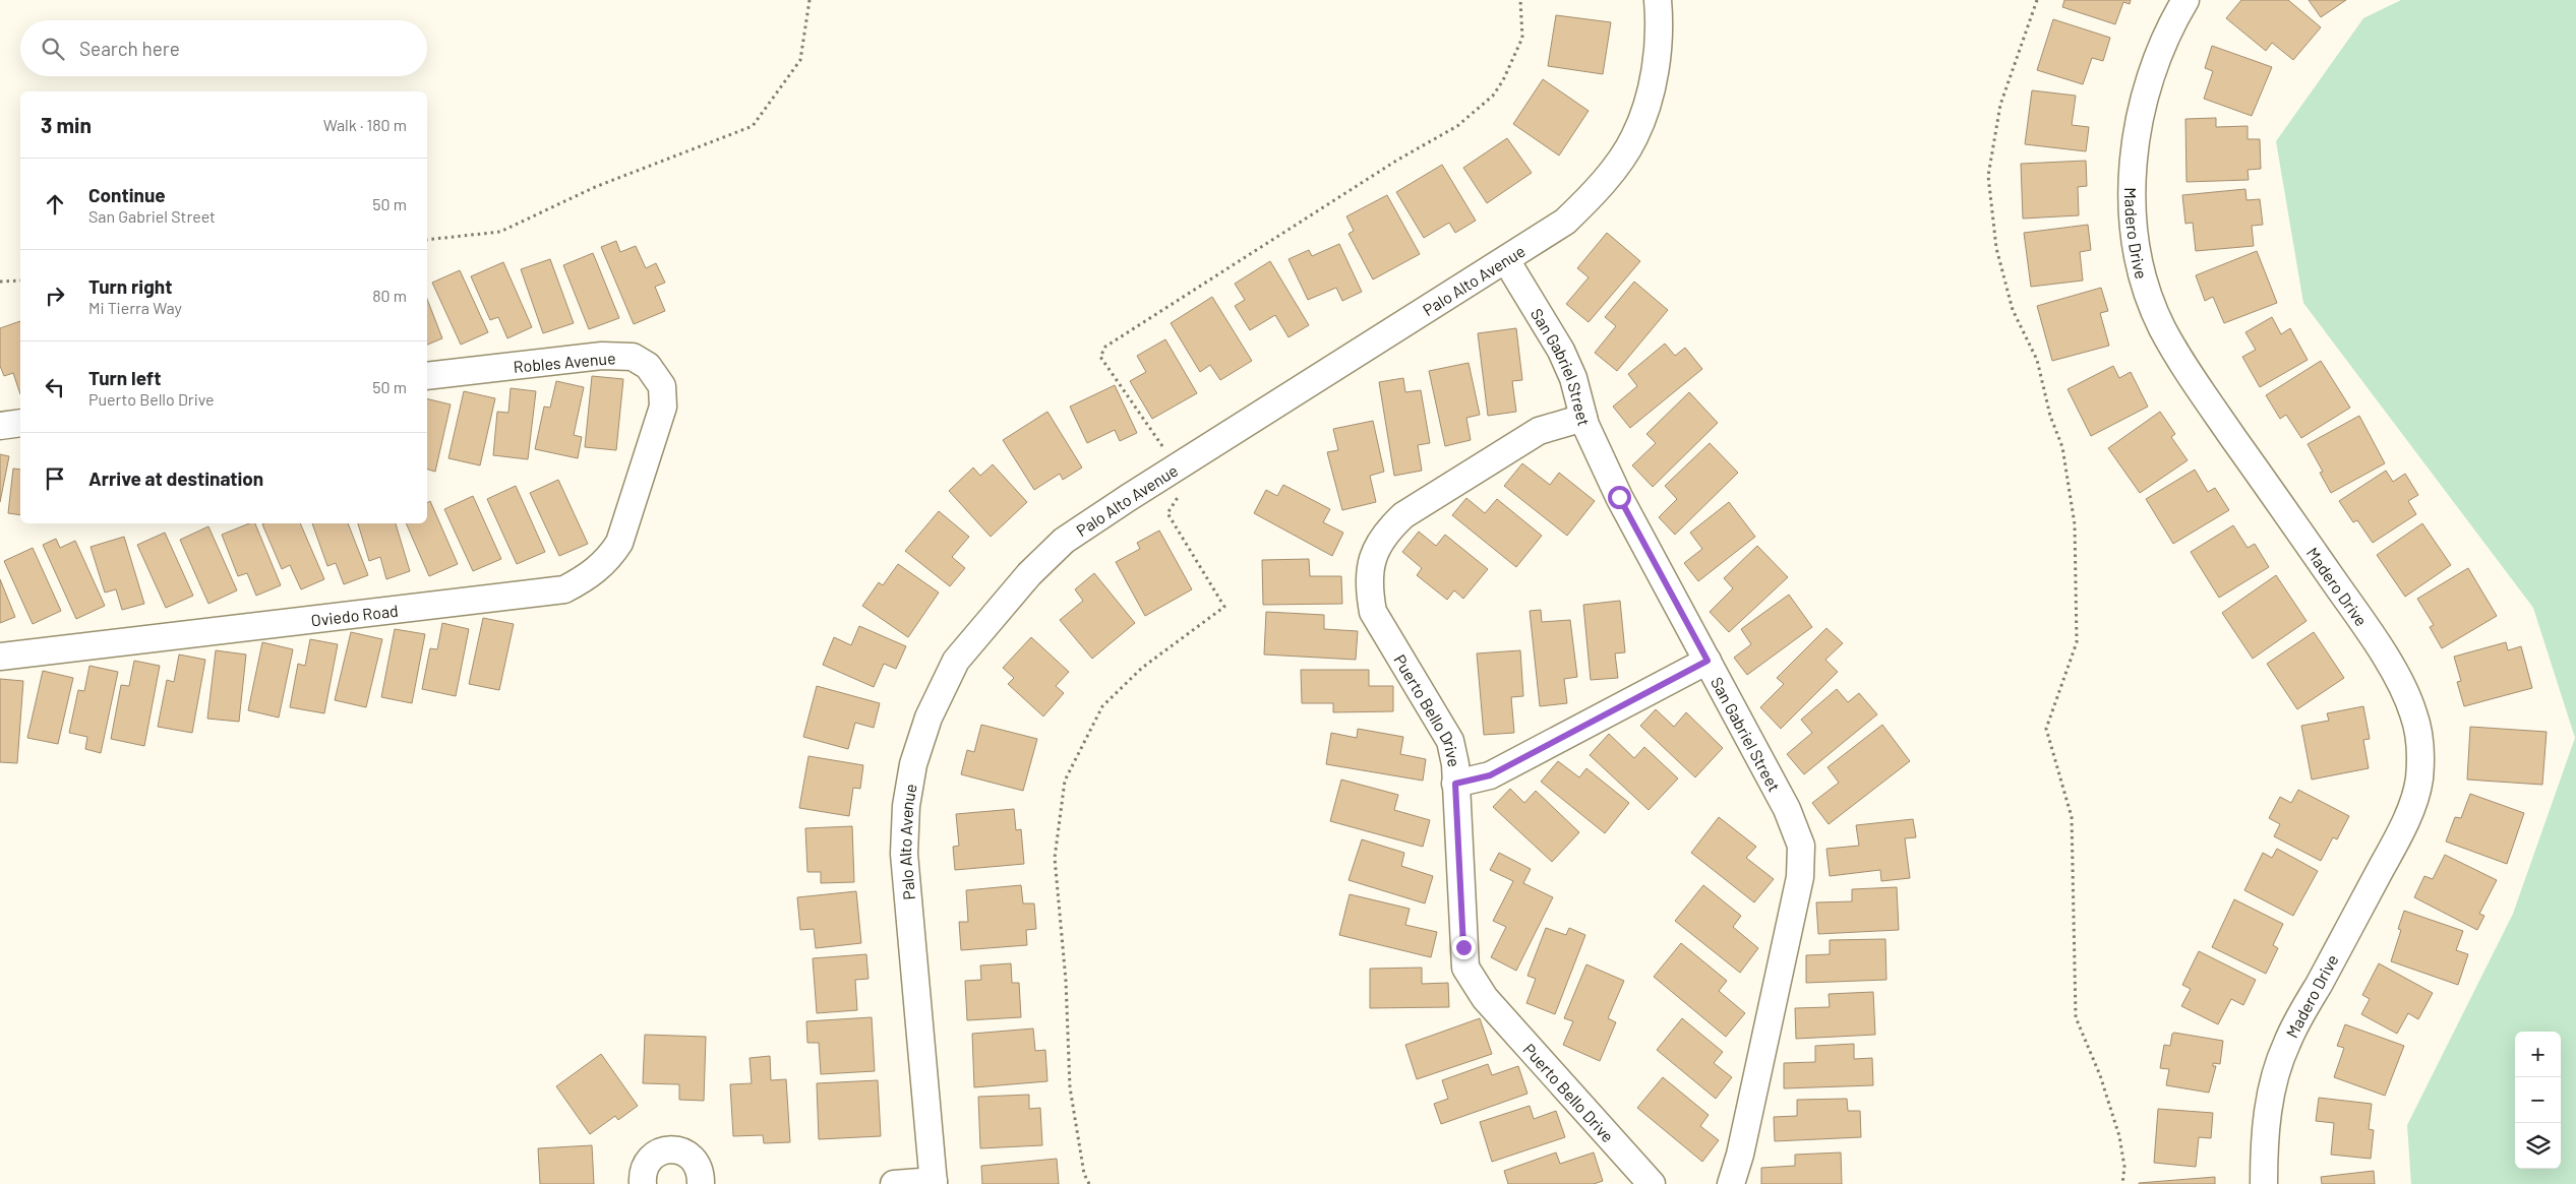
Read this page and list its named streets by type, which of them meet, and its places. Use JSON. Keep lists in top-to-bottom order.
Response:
{
  "streets": {
    "street": [
      "Madero Drive",
      "Palo Alto Avenue",
      "Robles Avenue",
      "San Gabriel Street",
      "Oviedo Road",
      "Puerto Bello Drive"
    ]
  },
  "crossings": [
    ["Palo Alto Avenue", "San Gabriel Street"],
    ["Robles Avenue", "Oviedo Road"],
    ["San Gabriel Street", "Puerto Bello Drive"]
  ],
  "page": {
    "search": "Search here",
    "heading": ["3 min", "Walk · 180 m"],
    "list": [
      ["Continue", "San Gabriel Street", "50 m"],
      ["Turn right", "Mi Tierra Way", "80 m"],
      ["Turn left", "Puerto Bello Drive", "50 m"],
      "Arrive at destination"
    ],
    "map_buttons": ["+", "−"]
  }
}
